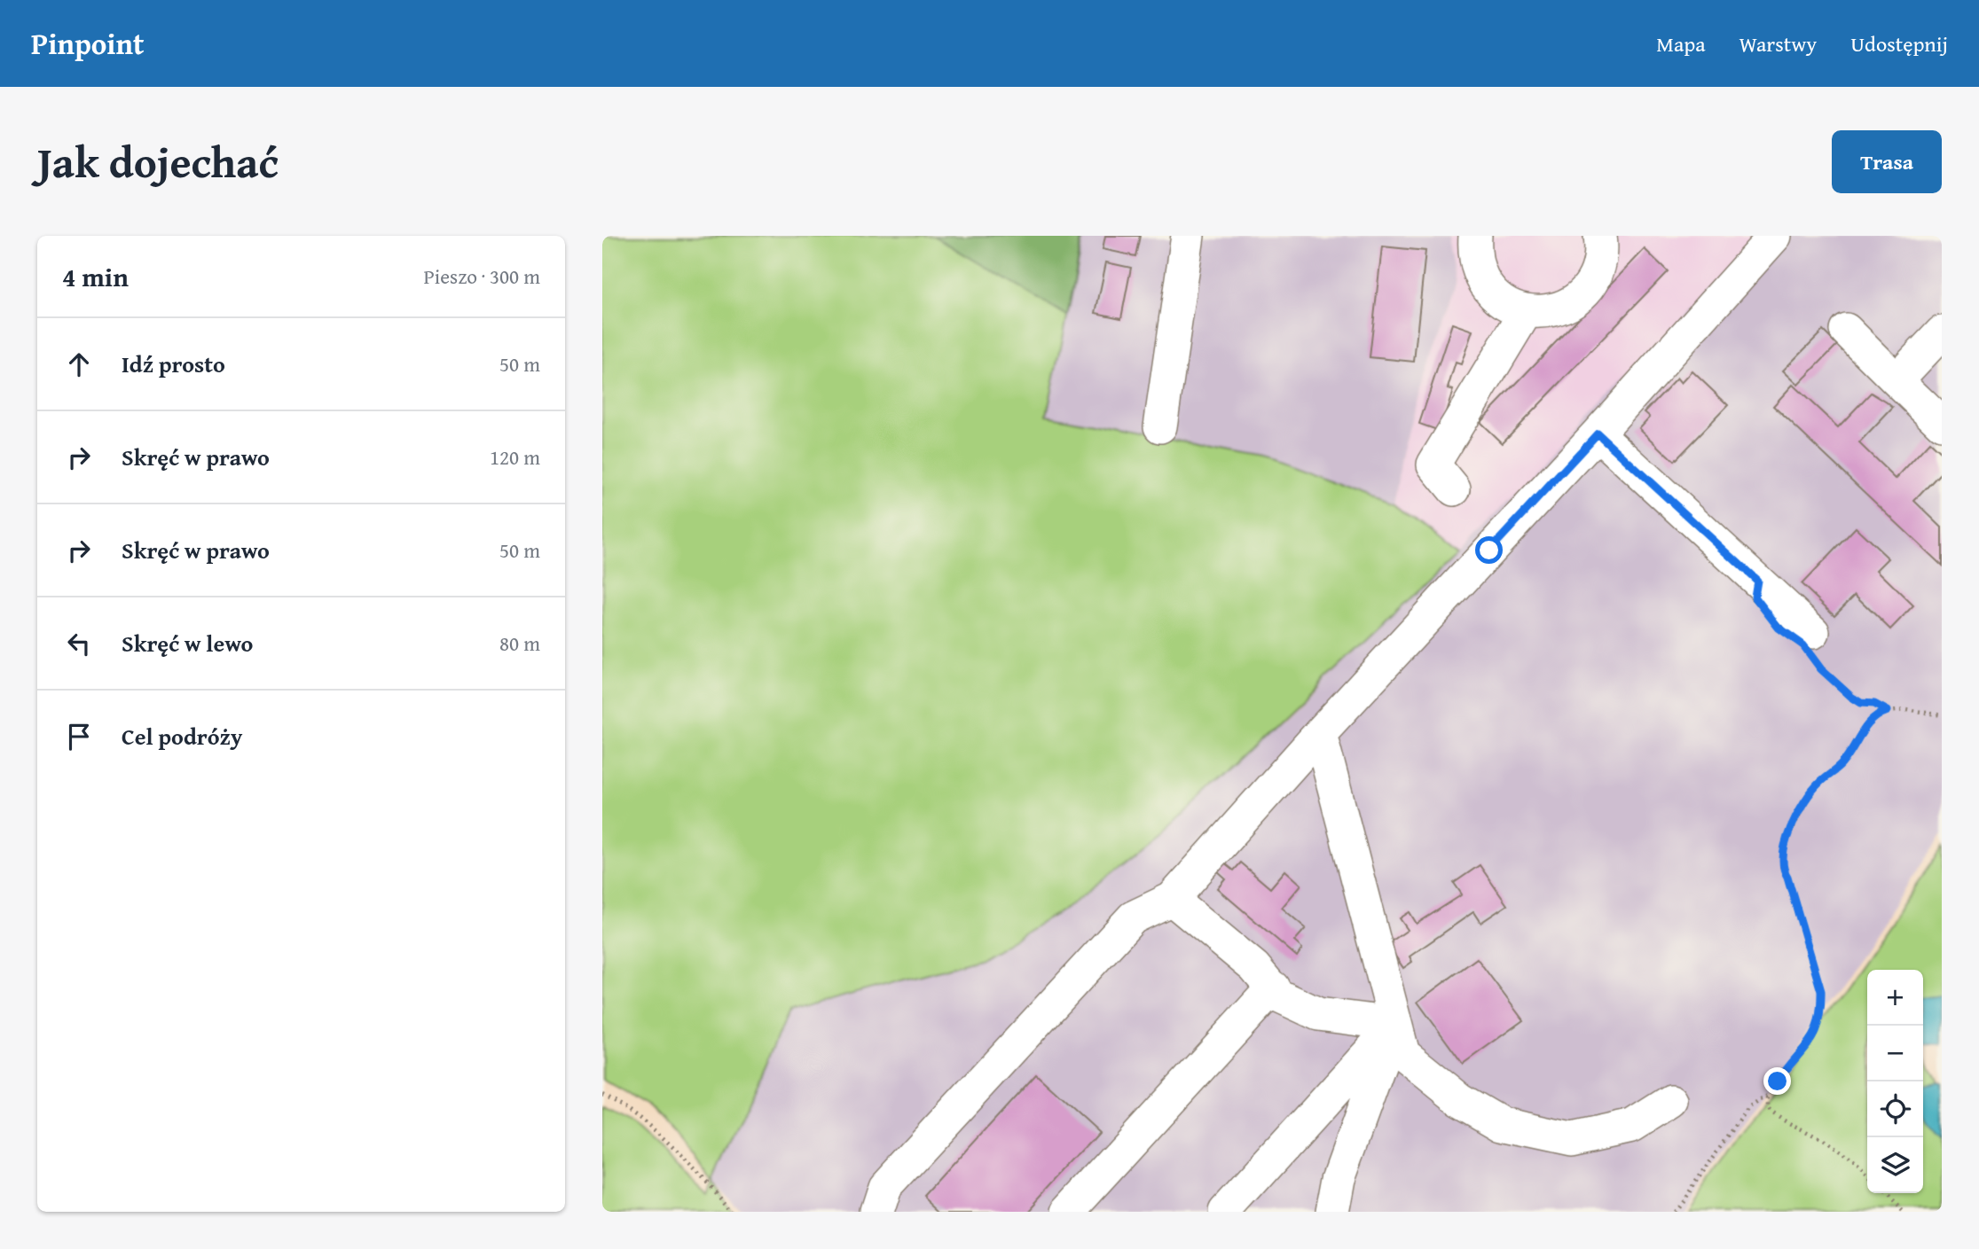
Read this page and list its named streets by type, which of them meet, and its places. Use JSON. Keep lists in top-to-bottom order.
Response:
{
  "page": {
    "header": "Pinpoint",
    "nav": ["Mapa", "Warstwy", "Udostępnij"],
    "title": "Jak dojechać",
    "buttons": "Trasa",
    "heading": ["4 min", "Pieszo · 300 m"],
    "list": [
      ["Idź prosto", "50 m"],
      ["Skręć w prawo", "120 m"],
      ["Skręć w prawo", "50 m"],
      ["Skręć w lewo", "80 m"],
      "Cel podróży"
    ],
    "map_buttons": ["+", "−"]
  }
}
